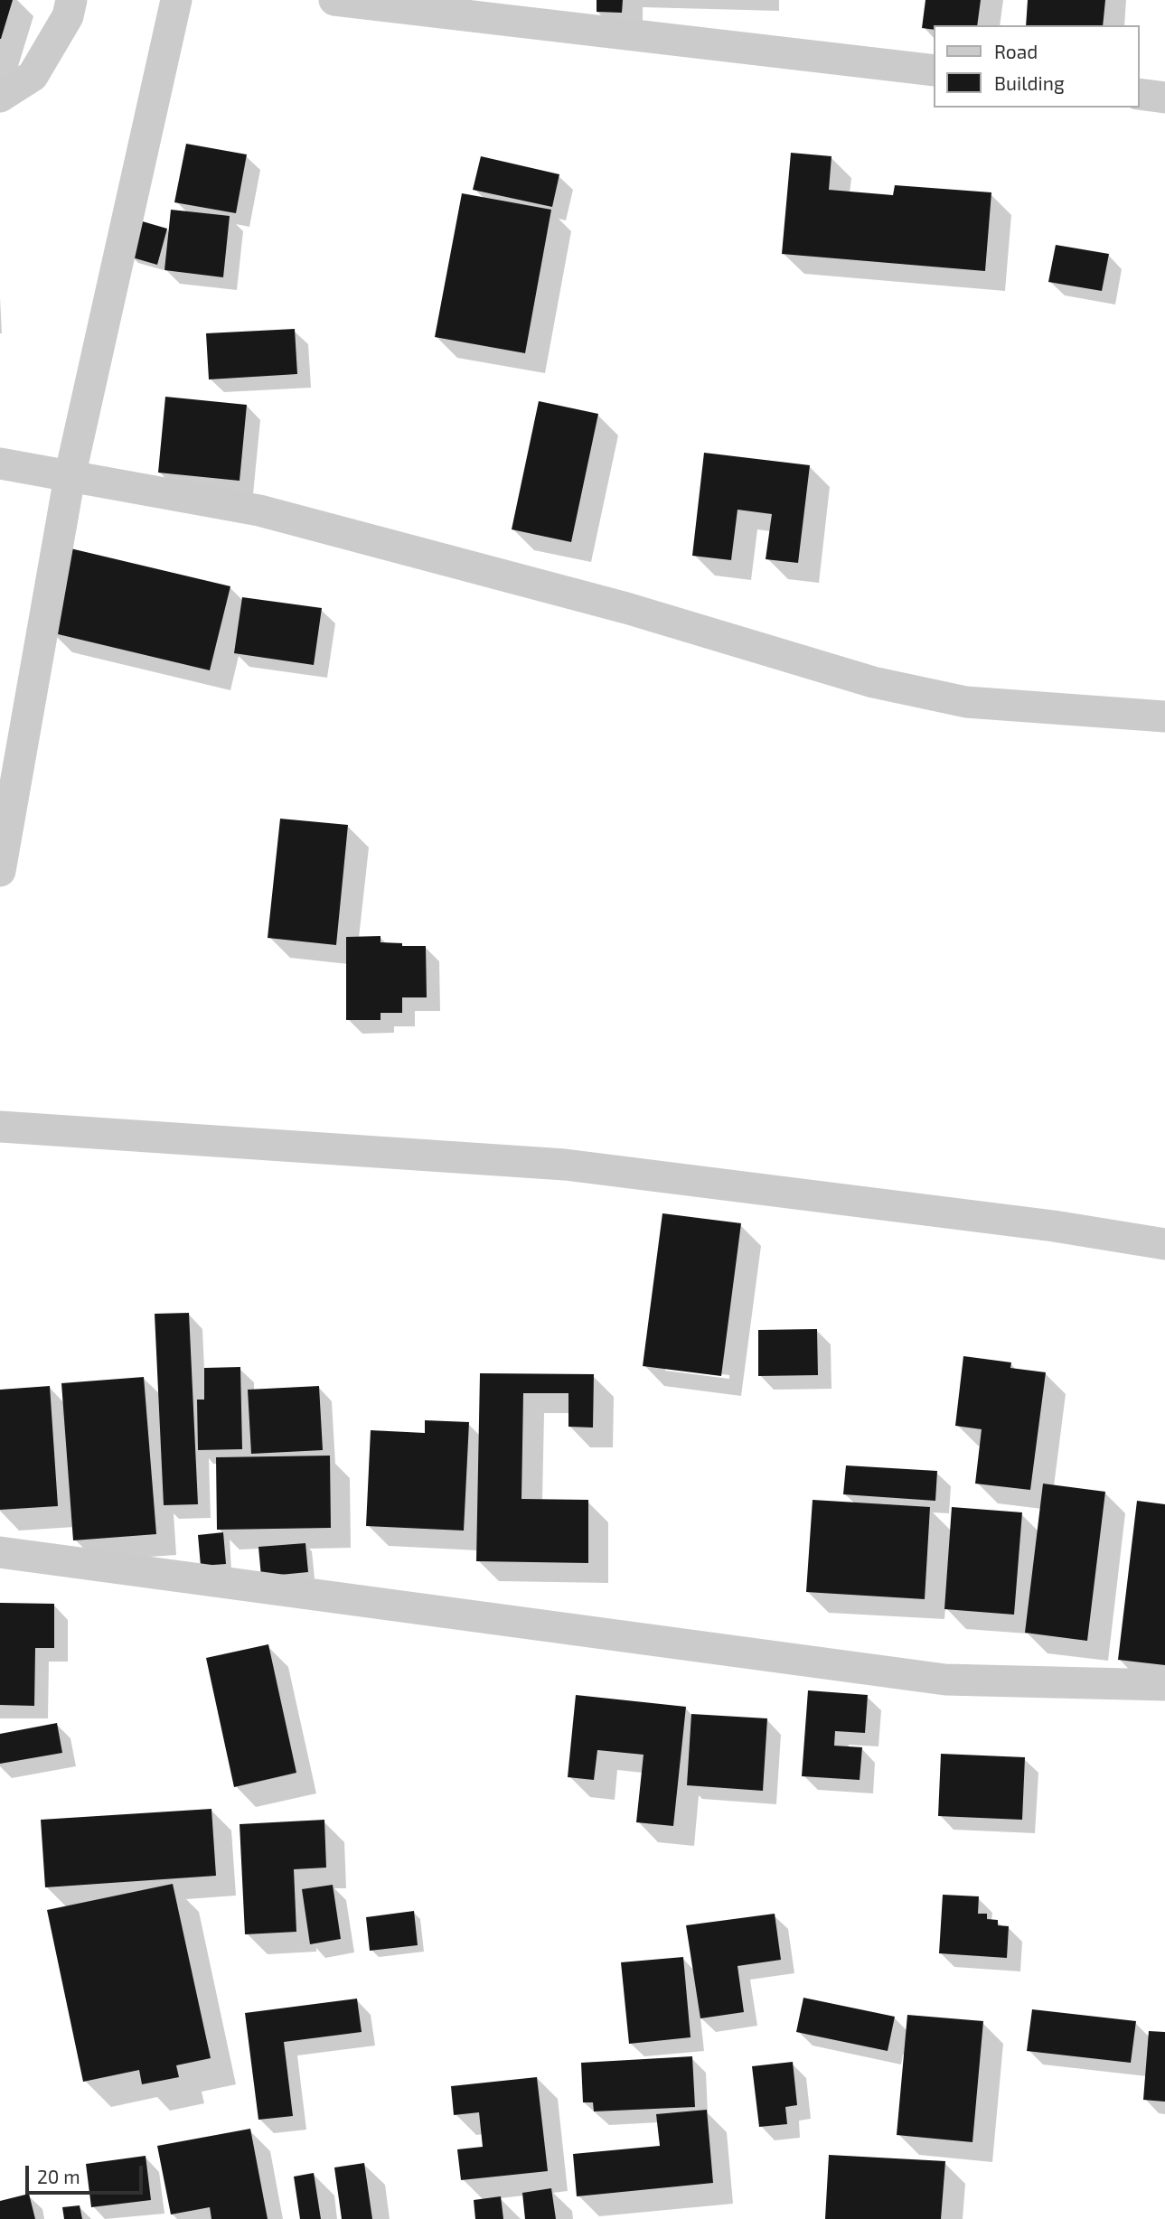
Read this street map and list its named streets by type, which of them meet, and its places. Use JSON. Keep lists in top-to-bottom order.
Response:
{
  "legend": ["Road", "Building"],
  "scale_bar": "20 m"
}
